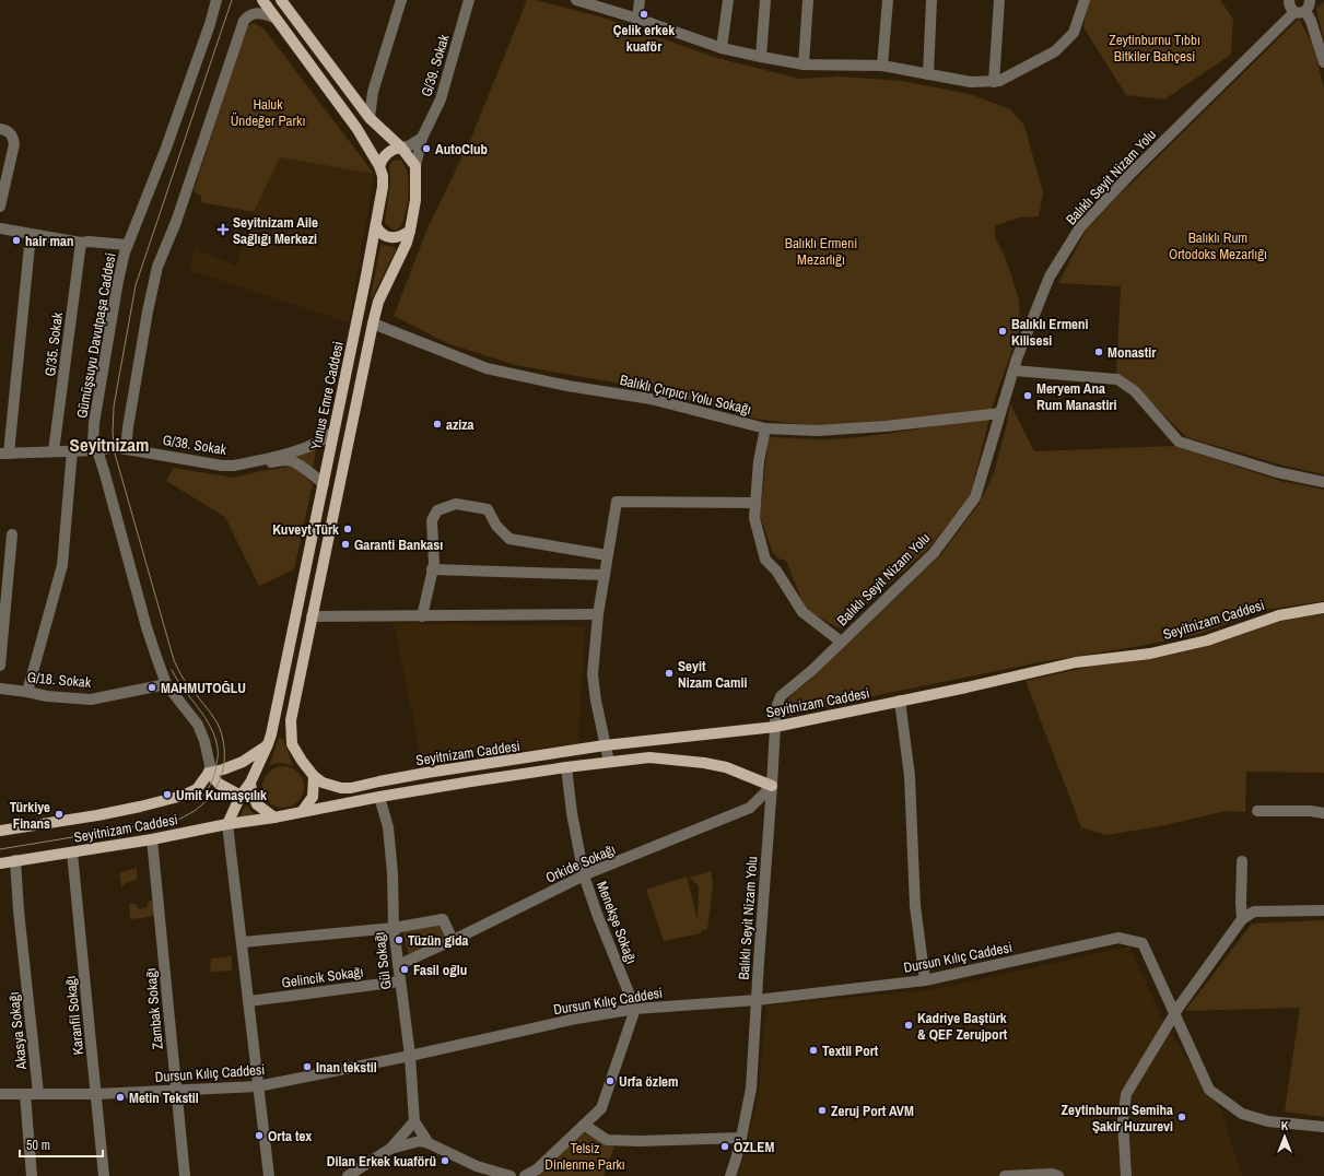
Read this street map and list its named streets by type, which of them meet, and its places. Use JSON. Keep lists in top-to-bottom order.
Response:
{
  "streets": {
    "main road": ["Yunus Emre Caddesi", "Seyitnizam Caddesi"],
    "street": [
      "G/39. Sokak",
      "Balıklı Seyit Nizam Yolu",
      "Gümüşsuyu Davutpaşa Caddesi",
      "G/35. Sokak",
      "Balıklı Çırpıcı Yolu Sokağı",
      "G/38. Sokak",
      "G/18. Sokak",
      "Orkide Sokağı",
      "Menekşe Sokağı",
      "Dursun Kılıç Caddesi",
      "Gül Sokağı",
      "Gelincik Sokağı",
      "Zambak Sokağı",
      "Karanfil Sokağı",
      "Akasya Sokağı"
    ]
  },
  "crossings": [
    ["Balıklı Seyit Nizam Yolu", "Balıklı Çırpıcı Yolu Sokağı"],
    ["Balıklı Seyit Nizam Yolu", "Seyitnizam Caddesi"],
    ["Balıklı Seyit Nizam Yolu", "Orkide Sokağı"],
    ["Balıklı Seyit Nizam Yolu", "Dursun Kılıç Caddesi"],
    ["Gümüşsuyu Davutpaşa Caddesi", "G/38. Sokak"],
    ["Gümüşsuyu Davutpaşa Caddesi", "Seyitnizam Caddesi"],
    ["Gümüşsuyu Davutpaşa Caddesi", "G/18. Sokak"],
    ["Yunus Emre Caddesi", "G/38. Sokak"],
    ["Yunus Emre Caddesi", "Seyitnizam Caddesi"],
    ["Seyitnizam Caddesi", "Orkide Sokağı"],
    ["Seyitnizam Caddesi", "Menekşe Sokağı"],
    ["Seyitnizam Caddesi", "Gül Sokağı"],
    ["Seyitnizam Caddesi", "Zambak Sokağı"],
    ["Seyitnizam Caddesi", "Karanfil Sokağı"],
    ["Seyitnizam Caddesi", "Akasya Sokağı"],
    ["Orkide Sokağı", "Menekşe Sokağı"],
    ["Orkide Sokağı", "Gül Sokağı"],
    ["Menekşe Sokağı", "Dursun Kılıç Caddesi"],
    ["Dursun Kılıç Caddesi", "Gül Sokağı"],
    ["Dursun Kılıç Caddesi", "Zambak Sokağı"],
    ["Dursun Kılıç Caddesi", "Karanfil Sokağı"],
    ["Dursun Kılıç Caddesi", "Akasya Sokağı"],
    ["Gül Sokağı", "Gelincik Sokağı"]
  ],
  "districts": ["Seyitnizam"],
  "parks": [
    "Zeytinburnu Tıbbı Bitkiler Bahçesi",
    "Haluk Ündeğer Parkı",
    "Balıklı Rum Ortodoks Mezarlığı",
    "Balıklı Ermeni Mezarlığı",
    "Telsiz Dinlenme Parkı"
  ],
  "places": {
    "other": [
      "Çelik erkek kuaför",
      "AutoClub",
      "hair man",
      "Balıklı Ermeni Kilisesi",
      "Monastir",
      "Meryem Ana Rum Manastiri",
      "aziza",
      "Kuveyt Türk",
      "Garanti Bankası",
      "Seyit Nizam Camii",
      "MAHMUTOĞLU",
      "Umit Kumaşçılık",
      "Türkiye Finans",
      "Tüzün gida",
      "Fasil oğlu",
      "Kadriye Baştürk & QEF Zerujport",
      "Textil Port",
      "Inan tekstil",
      "Urfa özlem",
      "Metin Tekstil",
      "Zeruj Port AVM",
      "Zeytinburnu Semiha Şakir Huzurevi",
      "Orta tex",
      "ÖZLEM",
      "Dilan Erkek kuaförü"
    ],
    "health": ["Seyitnizam Aile Sağlığı Merkezi"]
  },
  "scale_bar": "50 m",
  "north": "top"
}
